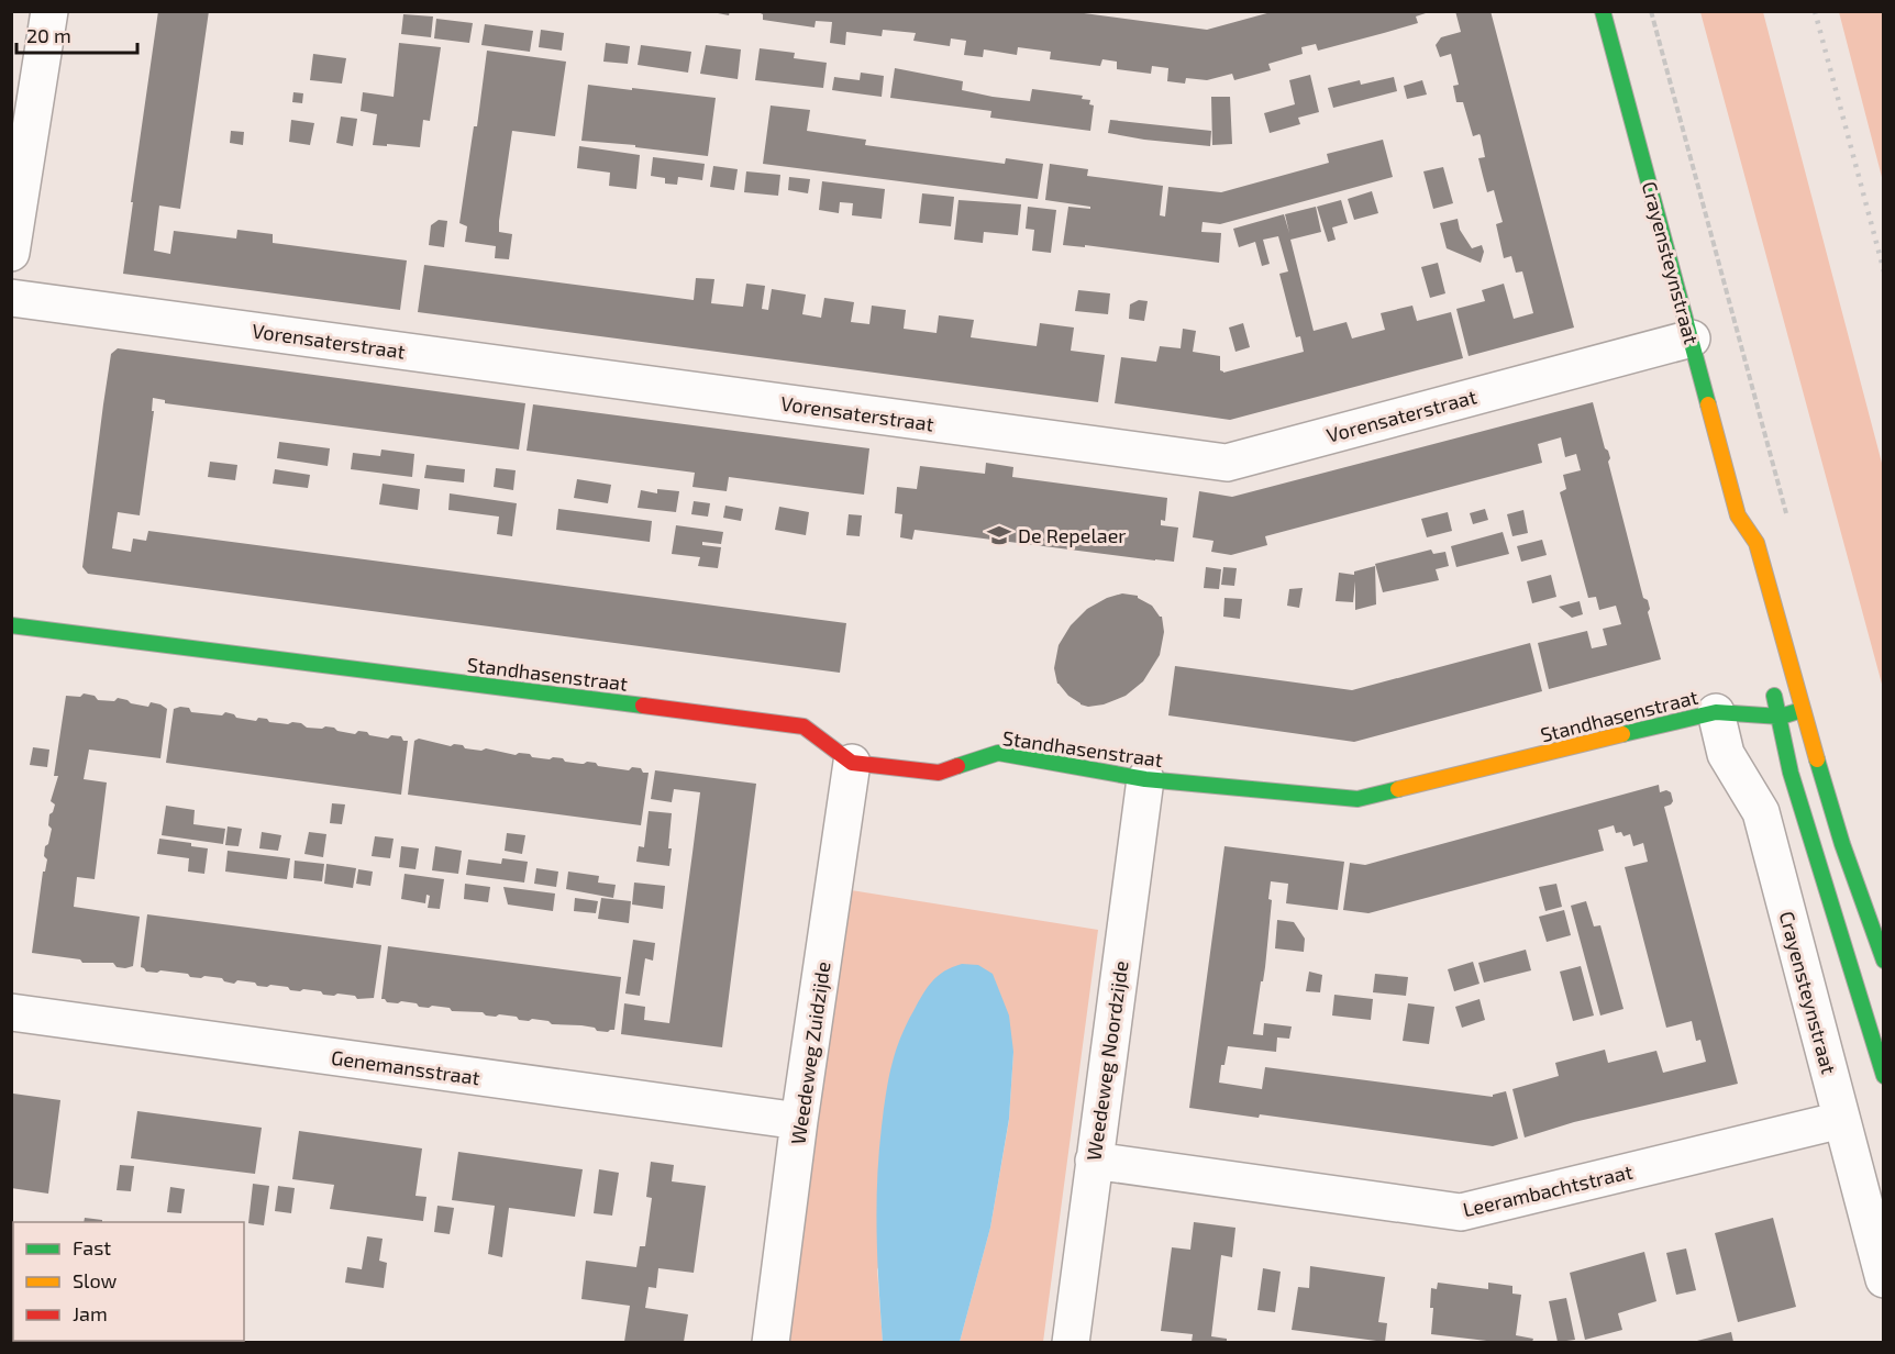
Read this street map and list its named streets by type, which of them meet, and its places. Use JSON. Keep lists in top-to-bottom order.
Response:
{
  "streets": {
    "street": [
      "Crayensteynstraat",
      "Vorensaterstraat",
      "Standhasenstraat",
      "Weedeweg Zuidzijde",
      "Weedeweg Noordzijde",
      "Genemansstraat",
      "Leerambachtstraat"
    ]
  },
  "crossings": [
    ["Crayensteynstraat", "Vorensaterstraat"],
    ["Crayensteynstraat", "Standhasenstraat"],
    ["Crayensteynstraat", "Leerambachtstraat"],
    ["Standhasenstraat", "Weedeweg Zuidzijde"],
    ["Standhasenstraat", "Weedeweg Noordzijde"],
    ["Weedeweg Zuidzijde", "Genemansstraat"],
    ["Weedeweg Noordzijde", "Leerambachtstraat"]
  ],
  "places": {
    "school or university": ["De Repelaer"]
  },
  "legend": ["Fast", "Slow", "Jam"],
  "scale_bar": "20 m"
}
